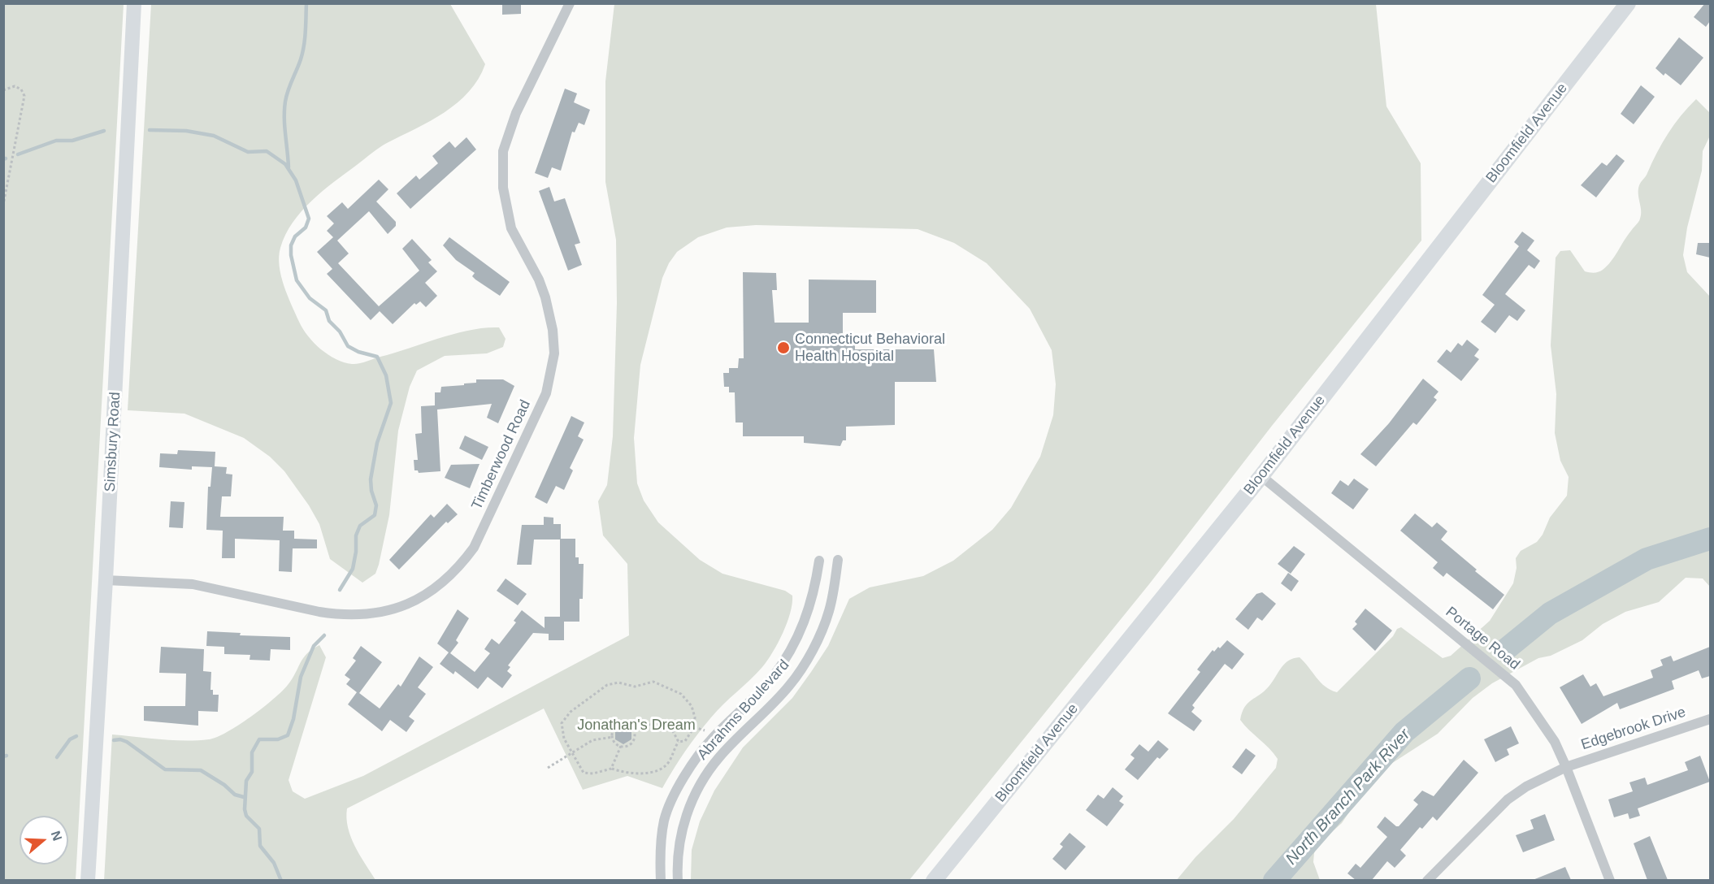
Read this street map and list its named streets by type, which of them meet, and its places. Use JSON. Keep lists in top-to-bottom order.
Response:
{
  "streets": {
    "main road": ["Bloomfield Avenue", "Simsbury Road"],
    "street": [
      "Timberwood Road",
      "Portage Road",
      "Abrahms Boulevard",
      "Edgebrook Drive"
    ]
  },
  "crossings": [
    ["Bloomfield Avenue", "Portage Road"],
    ["Simsbury Road", "Timberwood Road"],
    ["Portage Road", "Edgebrook Drive"]
  ],
  "water": ["North Branch Park River"],
  "parks": ["Jonathan's Dream"],
  "places": ["Connecticut Behavioral Health Hospital"],
  "north": "right"
}
